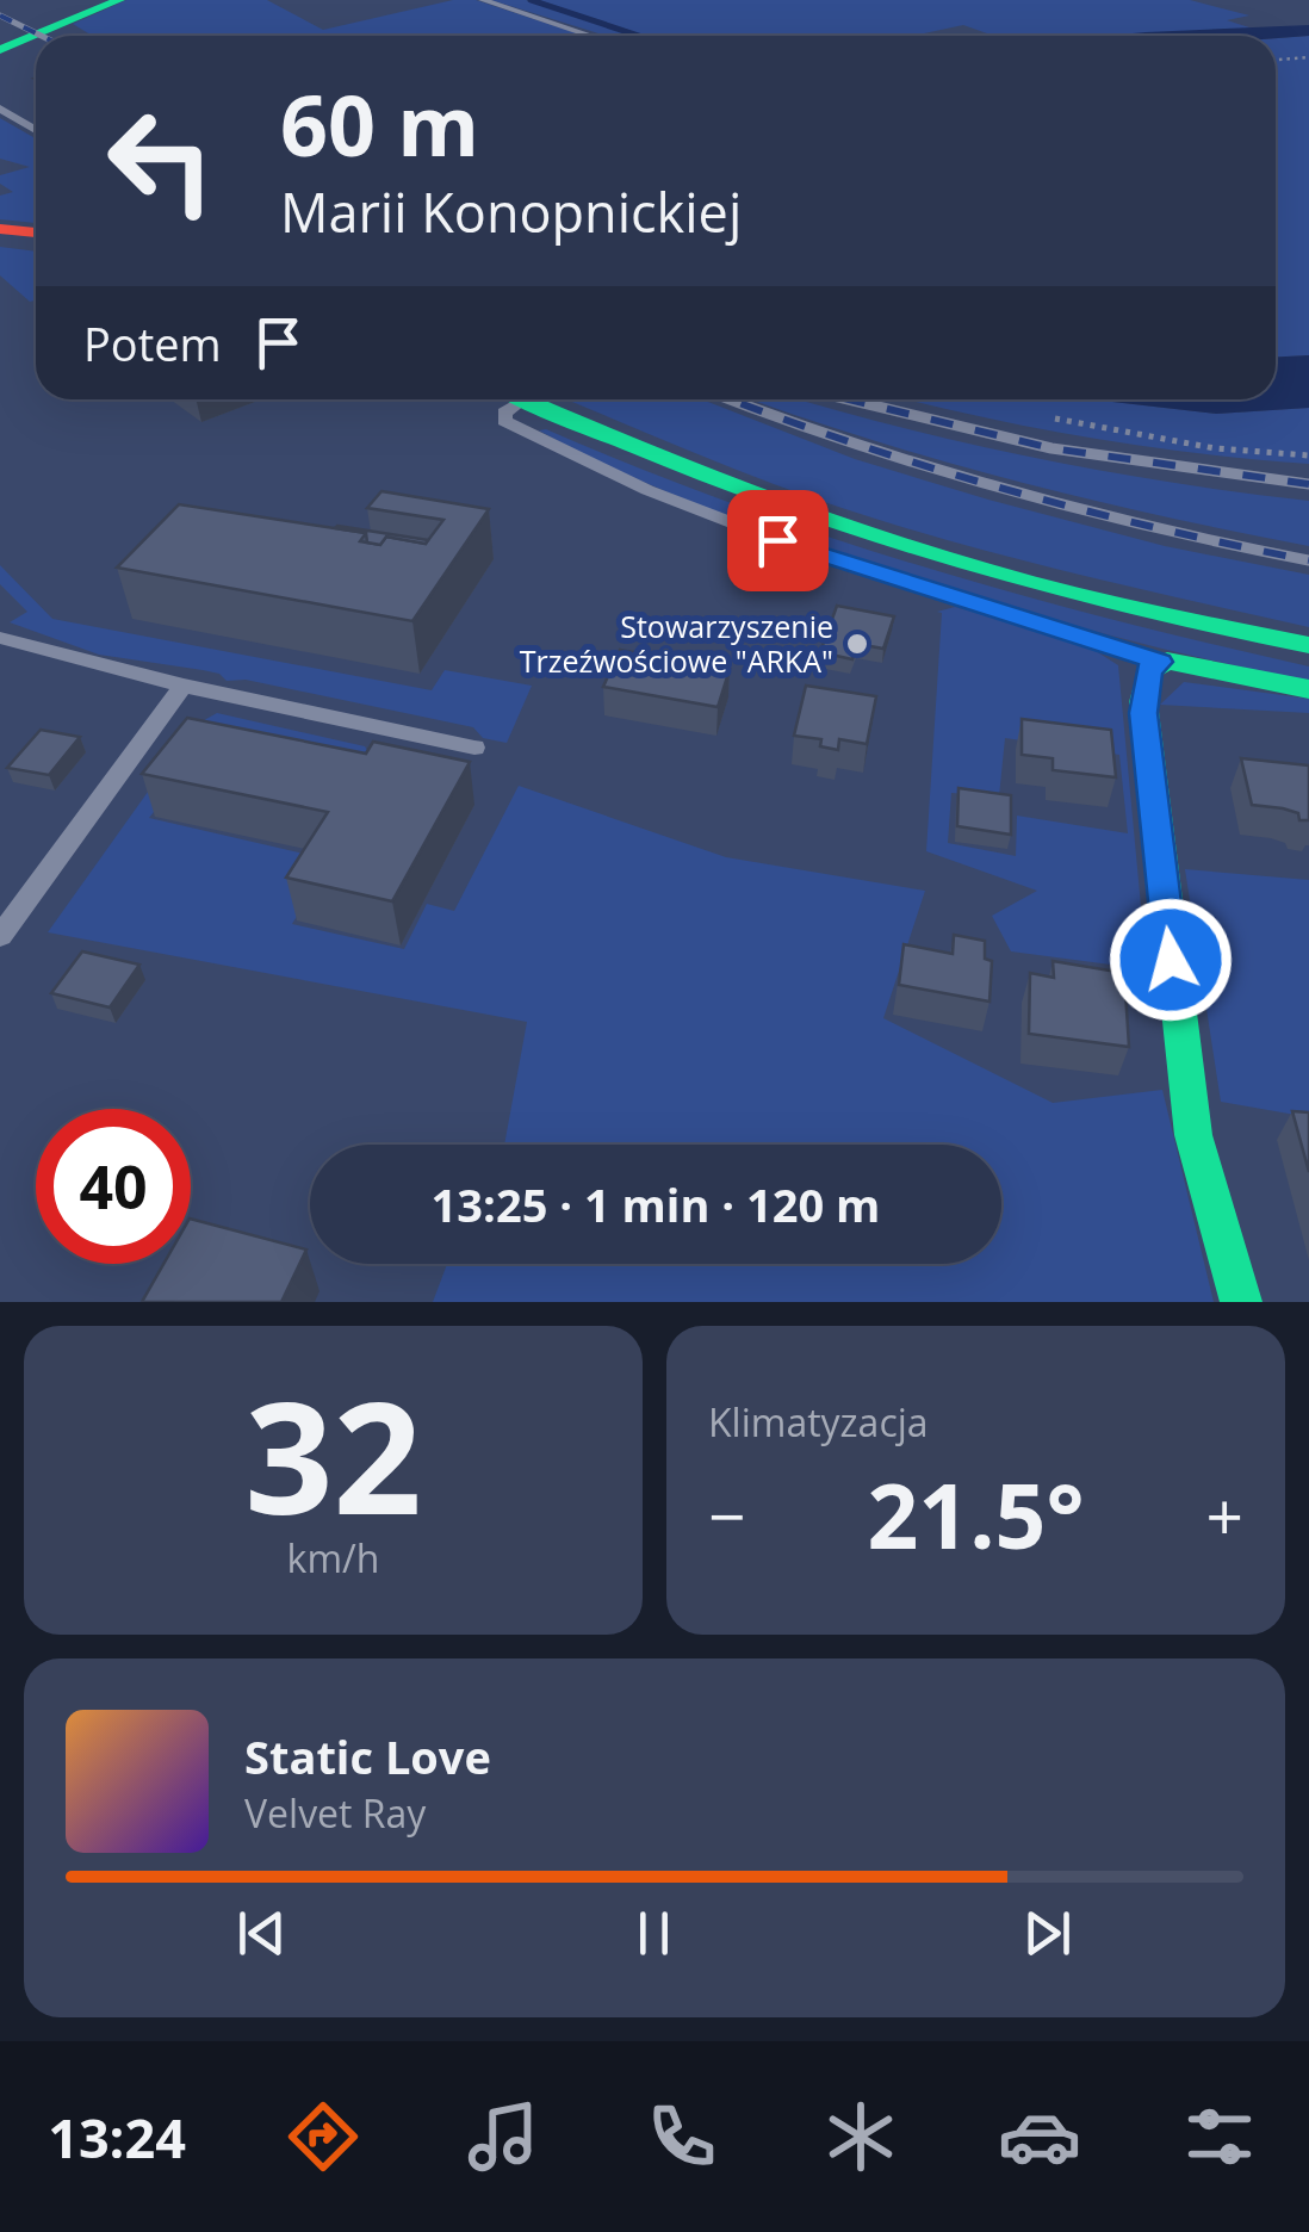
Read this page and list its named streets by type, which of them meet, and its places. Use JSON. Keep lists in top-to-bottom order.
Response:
{
  "places": ["Stowarzyszenie Trzeźwościowe \"ARKA\""],
  "page": {
    "turn": ["60 m", "Marii Konopnickiej"],
    "then": "Potem",
    "limit": "40",
    "trip": "13:25 · 1 min · 120 m",
    "tile": [
      ["32", "km/h"],
      "Klimatyzacja"
    ],
    "heat": ["−", "21.5°", "+"],
    "song": ["Static Love", "Velvet Ray"],
    "tabs": "13:24"
  }
}
